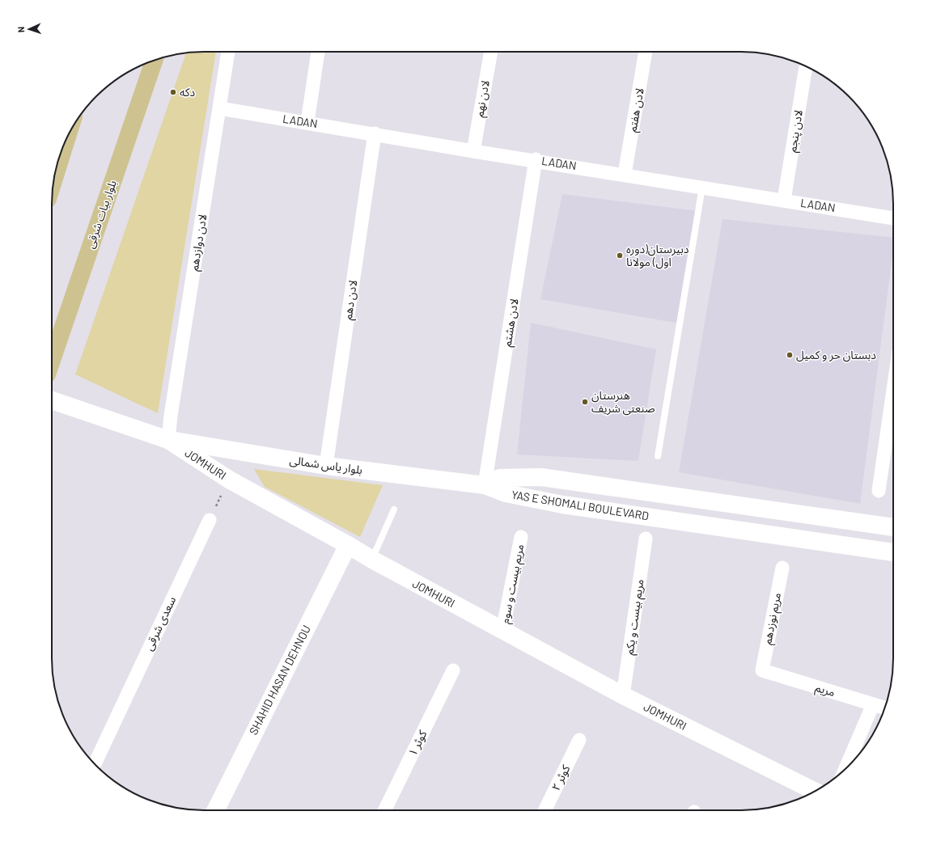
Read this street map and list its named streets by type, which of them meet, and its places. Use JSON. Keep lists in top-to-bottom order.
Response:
{
  "streets": {
    "main road": ["بلوار بیات شرقی"],
    "street": [
      "لادن نهم",
      "لادن هفتم",
      "LADAN",
      "لادن پنجم",
      "لادن دوازدهم",
      "لادن دهم",
      "لادن هشتم",
      "JOMHURI",
      "بلوار یاس شمالی",
      "YAS E SHOMALI BOULEVARD",
      "مریم بیست و سوم",
      "مریم بیست و یکم",
      "مریم نوزدهم",
      "سعدی شرقی",
      "SHAHID HASAN DEHNOU",
      "مریم",
      "کوثر ۱",
      "کوثر ۲"
    ]
  },
  "crossings": [
    ["لادن نهم", "LADAN"],
    ["لادن هفتم", "LADAN"],
    ["LADAN", "لادن پنجم"],
    ["LADAN", "لادن دوازدهم"],
    ["LADAN", "لادن دهم"],
    ["LADAN", "لادن هشتم"],
    ["لادن دوازدهم", "JOMHURI"],
    ["لادن دوازدهم", "بلوار یاس شمالی"],
    ["لادن دهم", "بلوار یاس شمالی"],
    ["لادن هشتم", "بلوار یاس شمالی"],
    ["لادن هشتم", "YAS E SHOMALI BOULEVARD"],
    ["JOMHURI", "بلوار یاس شمالی"],
    ["JOMHURI", "مریم بیست و سوم"],
    ["JOMHURI", "مریم بیست و یکم"],
    ["JOMHURI", "SHAHID HASAN DEHNOU"],
    ["بلوار یاس شمالی", "YAS E SHOMALI BOULEVARD"],
    ["مریم نوزدهم", "مریم"]
  ],
  "places": [
    "دکه",
    "دبیرستان(دوره اول) مولانا",
    "دبستان حر و کمیل",
    "هنرستان صنعتی شریف"
  ],
  "north": "left"
}
